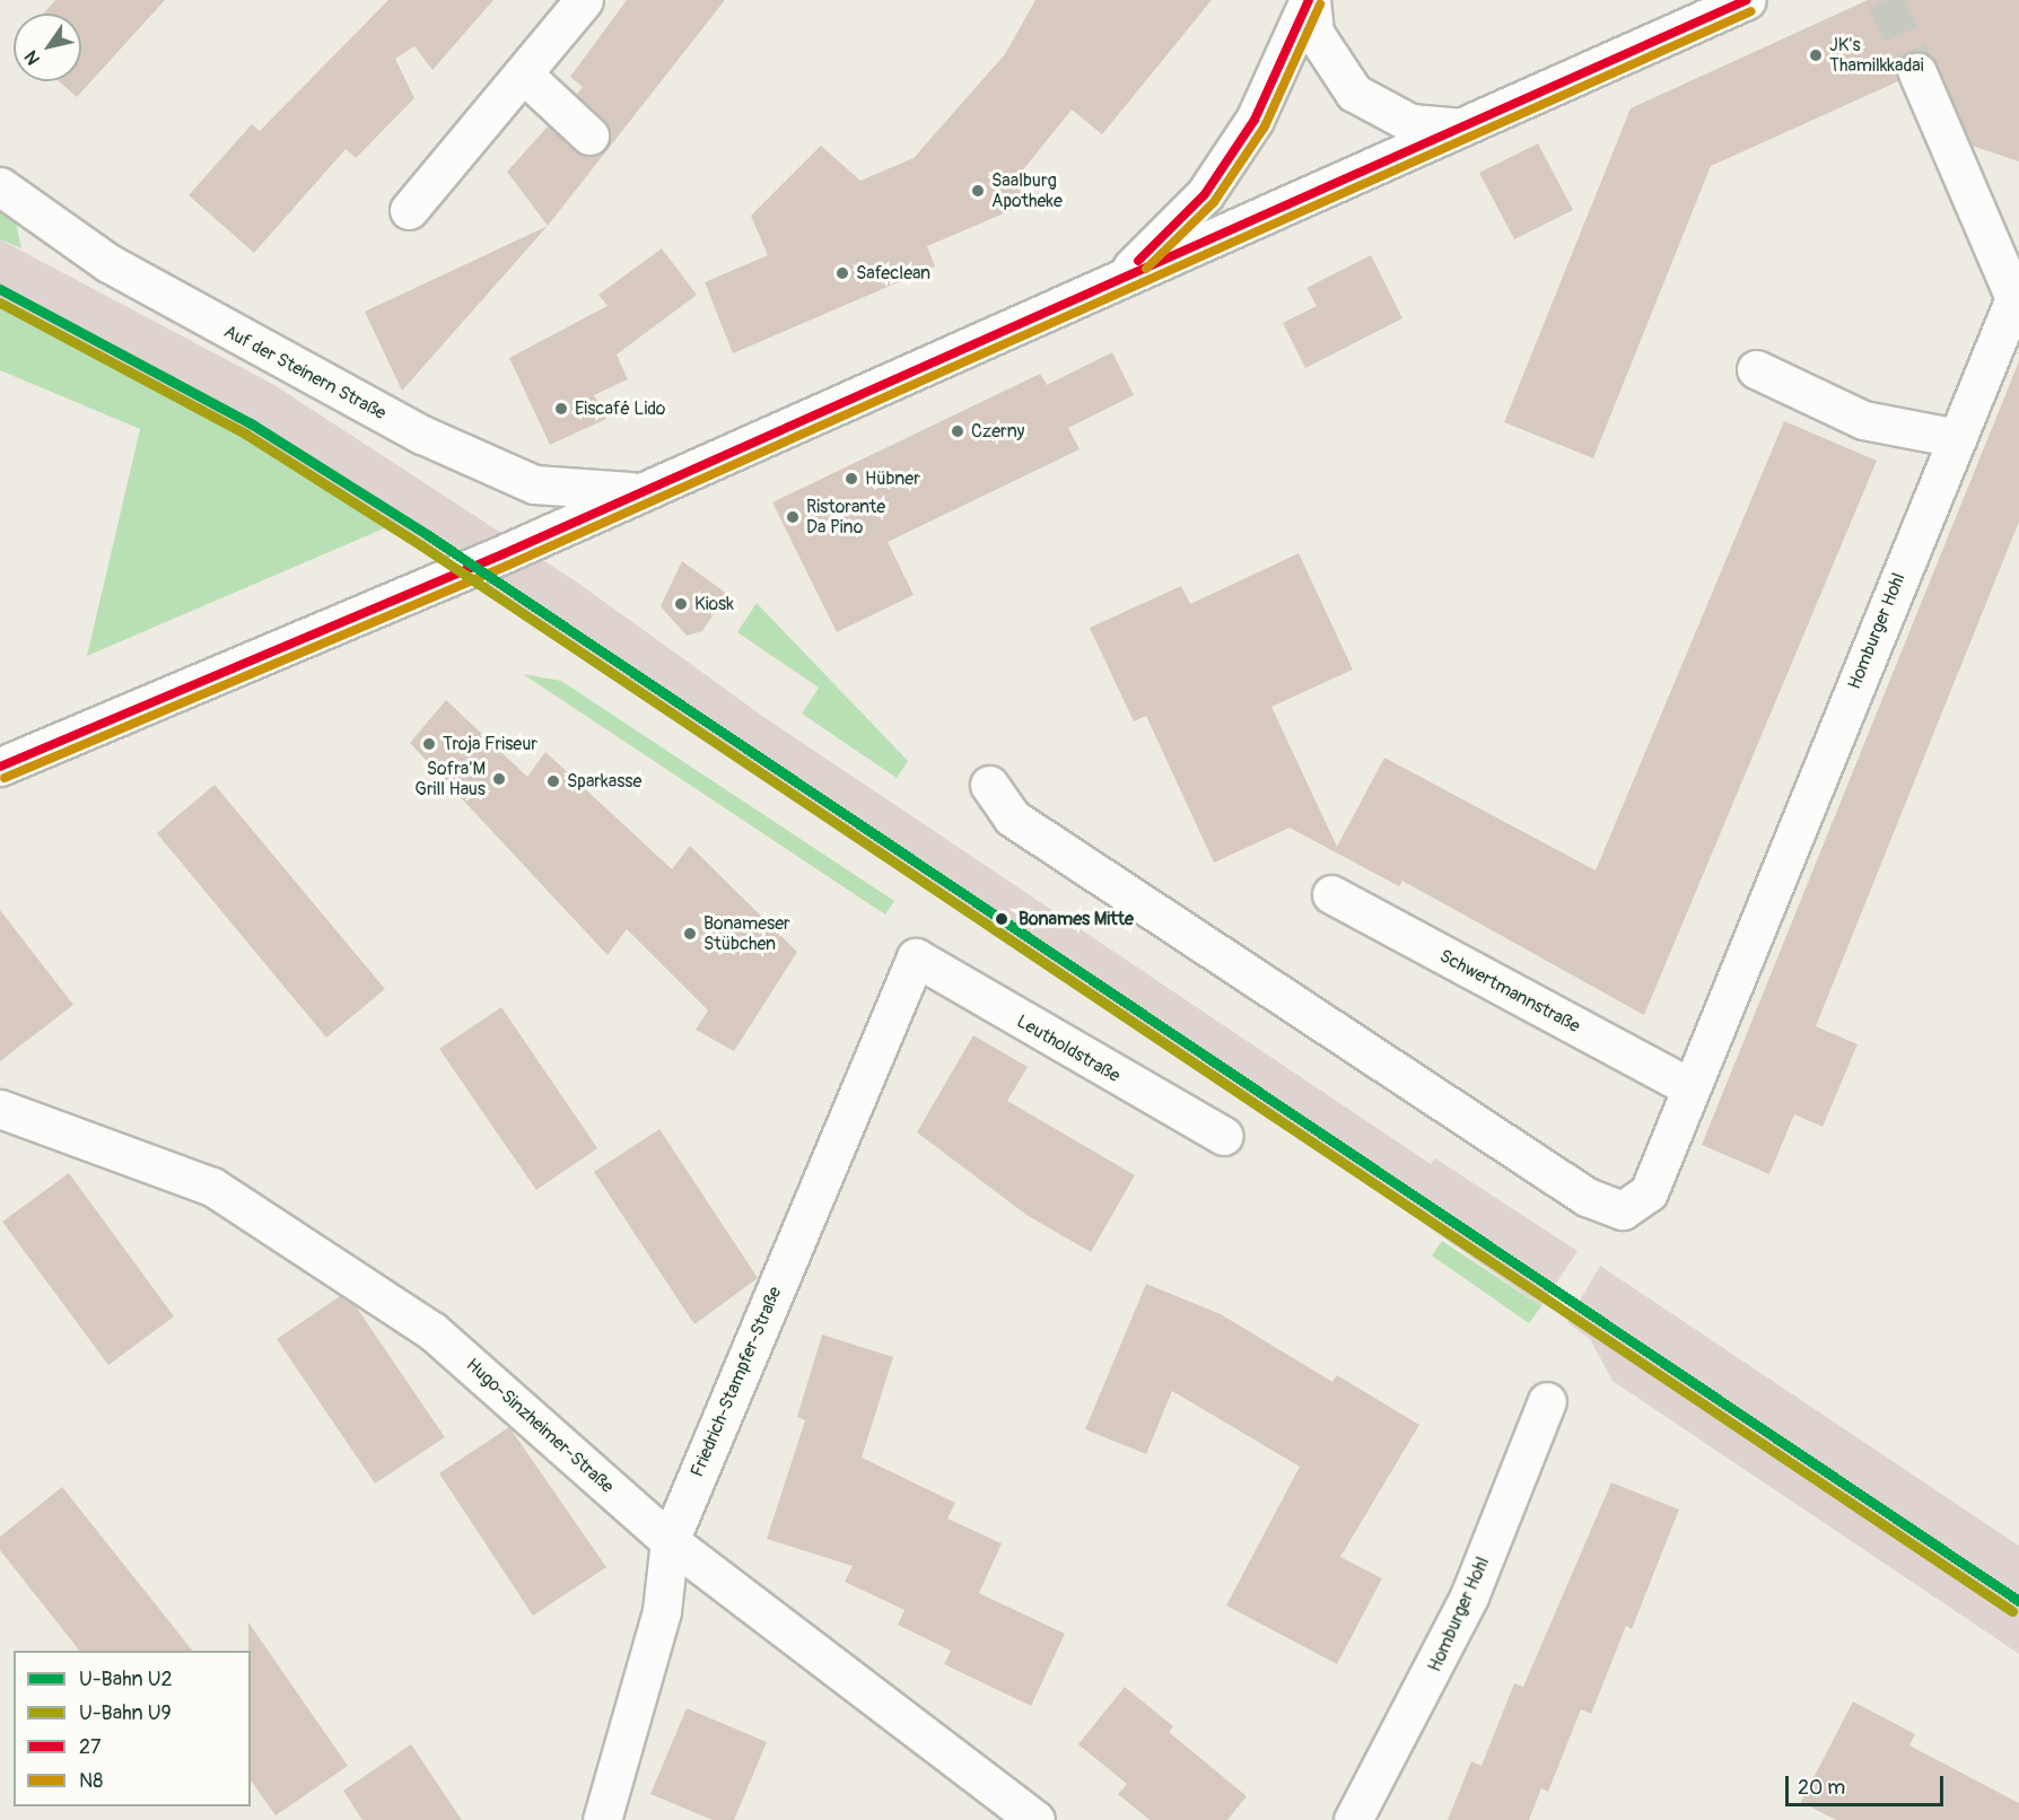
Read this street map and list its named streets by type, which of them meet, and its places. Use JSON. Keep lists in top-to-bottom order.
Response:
{
  "streets": {
    "street": [
      "Auf der Steinern Straße",
      "Homburger Hohl",
      "Schwertmannstraße",
      "Leutholdstraße",
      "Friedrich-Stampfer-Straße",
      "Hugo-Sinzheimer-Straße"
    ]
  },
  "crossings": [
    ["Homburger Hohl", "Schwertmannstraße"],
    ["Leutholdstraße", "Friedrich-Stampfer-Straße"],
    ["Friedrich-Stampfer-Straße", "Hugo-Sinzheimer-Straße"]
  ],
  "places": [
    "JK's Thamilkkadai",
    "Saalburg Apotheke",
    "Safeclean",
    "Eiscafé Lido",
    "Czerny",
    "Hübner",
    "Ristorante Da Pino",
    "Kiosk",
    "Troja Friseur",
    "Sofra'M Grill Haus",
    "Sparkasse",
    "Bonames Mitte",
    "Bonameser Stübchen"
  ],
  "lines": [
    "transit line 27",
    "transit line N8",
    "metro line U2",
    "metro line U9"
  ],
  "legend": [
    "U-Bahn U2",
    "U-Bahn U9",
    "27",
    "N8"
  ],
  "scale_bar": "20 m",
  "north": "bottom left"
}
